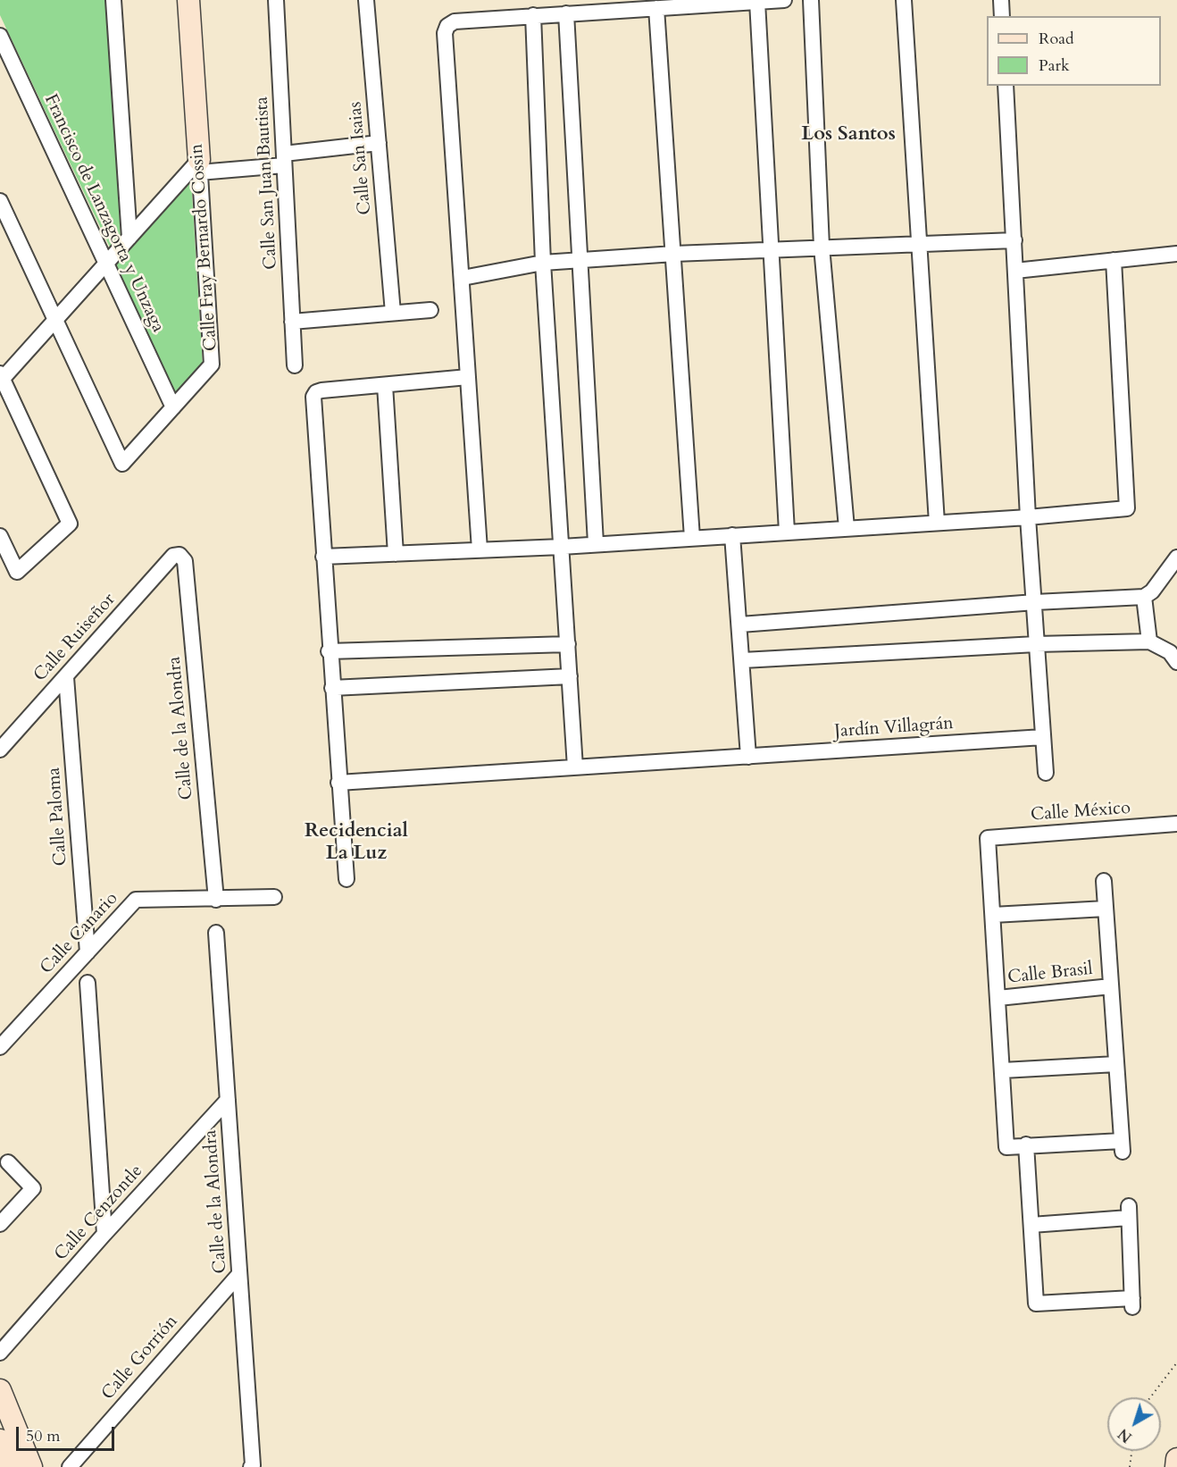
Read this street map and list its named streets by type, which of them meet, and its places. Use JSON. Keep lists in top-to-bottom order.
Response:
{
  "streets": {
    "street": [
      "Calle San Isaias",
      "Calle San Juan Bautista",
      "Francisco de Lanzagorta y Unzaga",
      "Calle Fray Bernardo Cossin",
      "Calle Ruiseñor",
      "Calle de la Alondra",
      "Jardín Villagrán",
      "Calle México",
      "Calle Paloma",
      "Calle Canario",
      "Calle Brasil",
      "Calle Cenzontle",
      "Calle Gorrión"
    ]
  },
  "crossings": [
    ["Francisco de Lanzagorta y Unzaga", "Calle Fray Bernardo Cossin"],
    ["Calle Ruiseñor", "Calle de la Alondra"],
    ["Calle Ruiseñor", "Calle Paloma"],
    ["Calle de la Alondra", "Calle Canario"],
    ["Calle de la Alondra", "Calle Cenzontle"],
    ["Calle de la Alondra", "Calle Gorrión"],
    ["Calle México", "Calle Brasil"],
    ["Calle Paloma", "Calle Canario"]
  ],
  "districts": ["Los Santos", "Recidencial La Luz"],
  "legend": ["Road", "Park"],
  "scale_bar": "50 m",
  "north": "bottom left"
}
